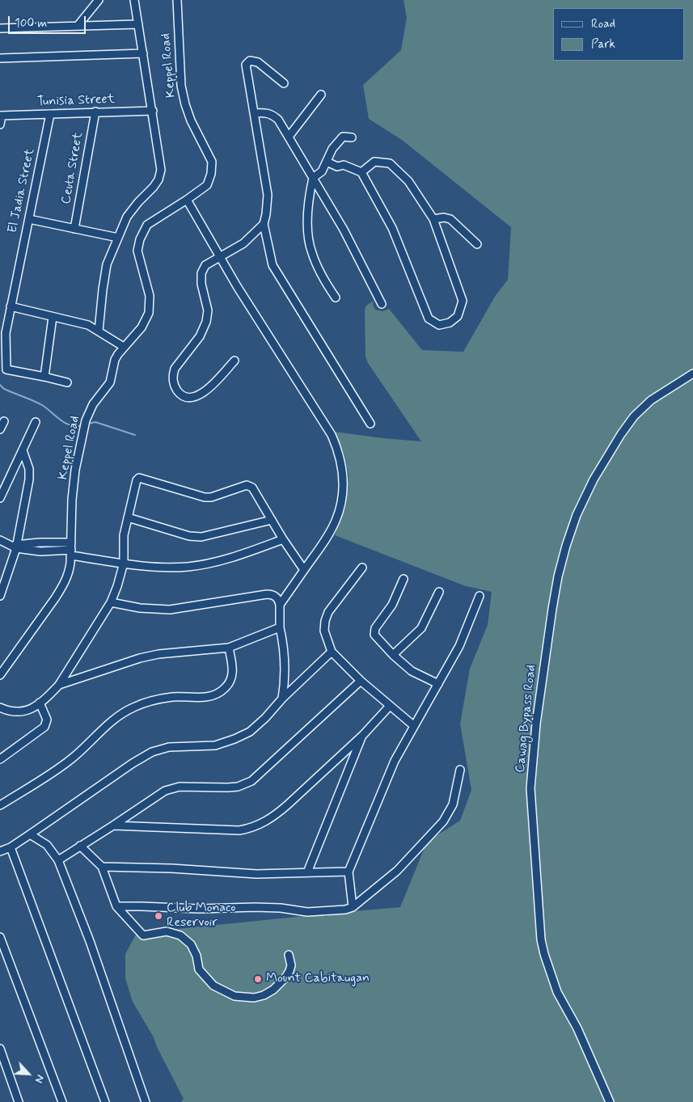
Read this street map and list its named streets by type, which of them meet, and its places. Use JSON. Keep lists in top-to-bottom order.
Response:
{
  "streets": {
    "street": [
      "Keppel Road",
      "Tunisia Street",
      "Ceuta Street",
      "El Jadia Street",
      "Cawag Bypass Road"
    ]
  },
  "crossings": [
    ["Tunisia Street", "Ceuta Street"],
    ["Tunisia Street", "El Jadia Street"]
  ],
  "places": ["Club Monaco Reservoir", "Mount Cabitaugan"],
  "legend": ["Road", "Park"],
  "scale_bar": "100 m",
  "north": "bottom right"
}
